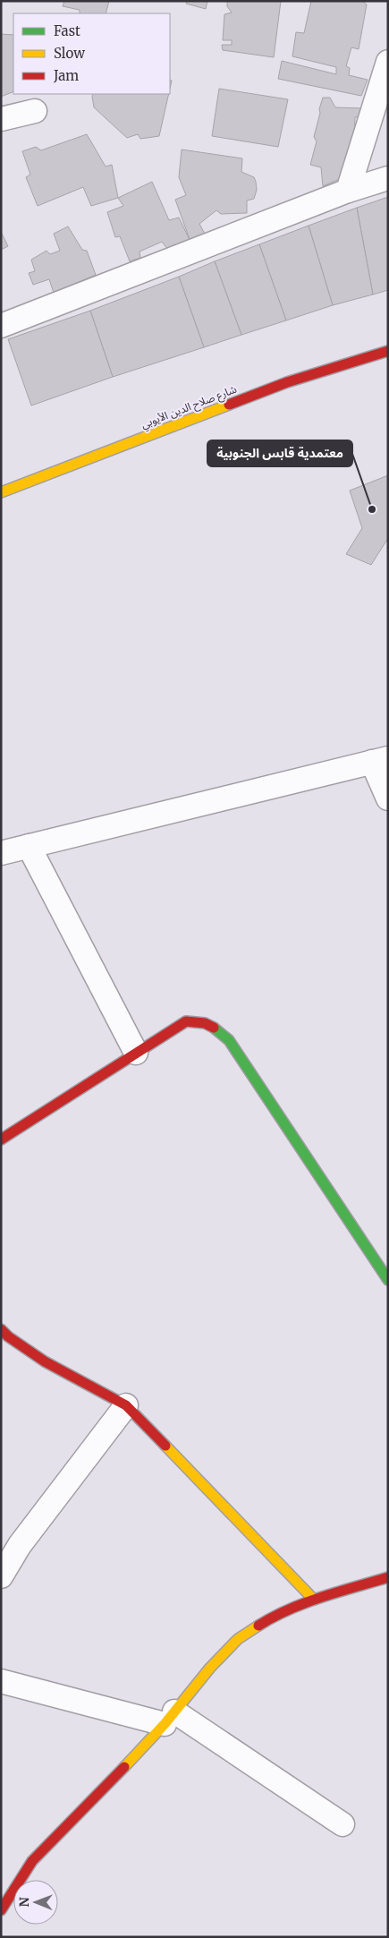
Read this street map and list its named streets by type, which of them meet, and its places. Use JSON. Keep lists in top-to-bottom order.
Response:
{
  "streets": {
    "street": ["شارع صلاح الدين الأيوبي"]
  },
  "places": ["معتمدية قابس الجنوبية"],
  "legend": ["Fast", "Slow", "Jam"],
  "north": "left"
}
